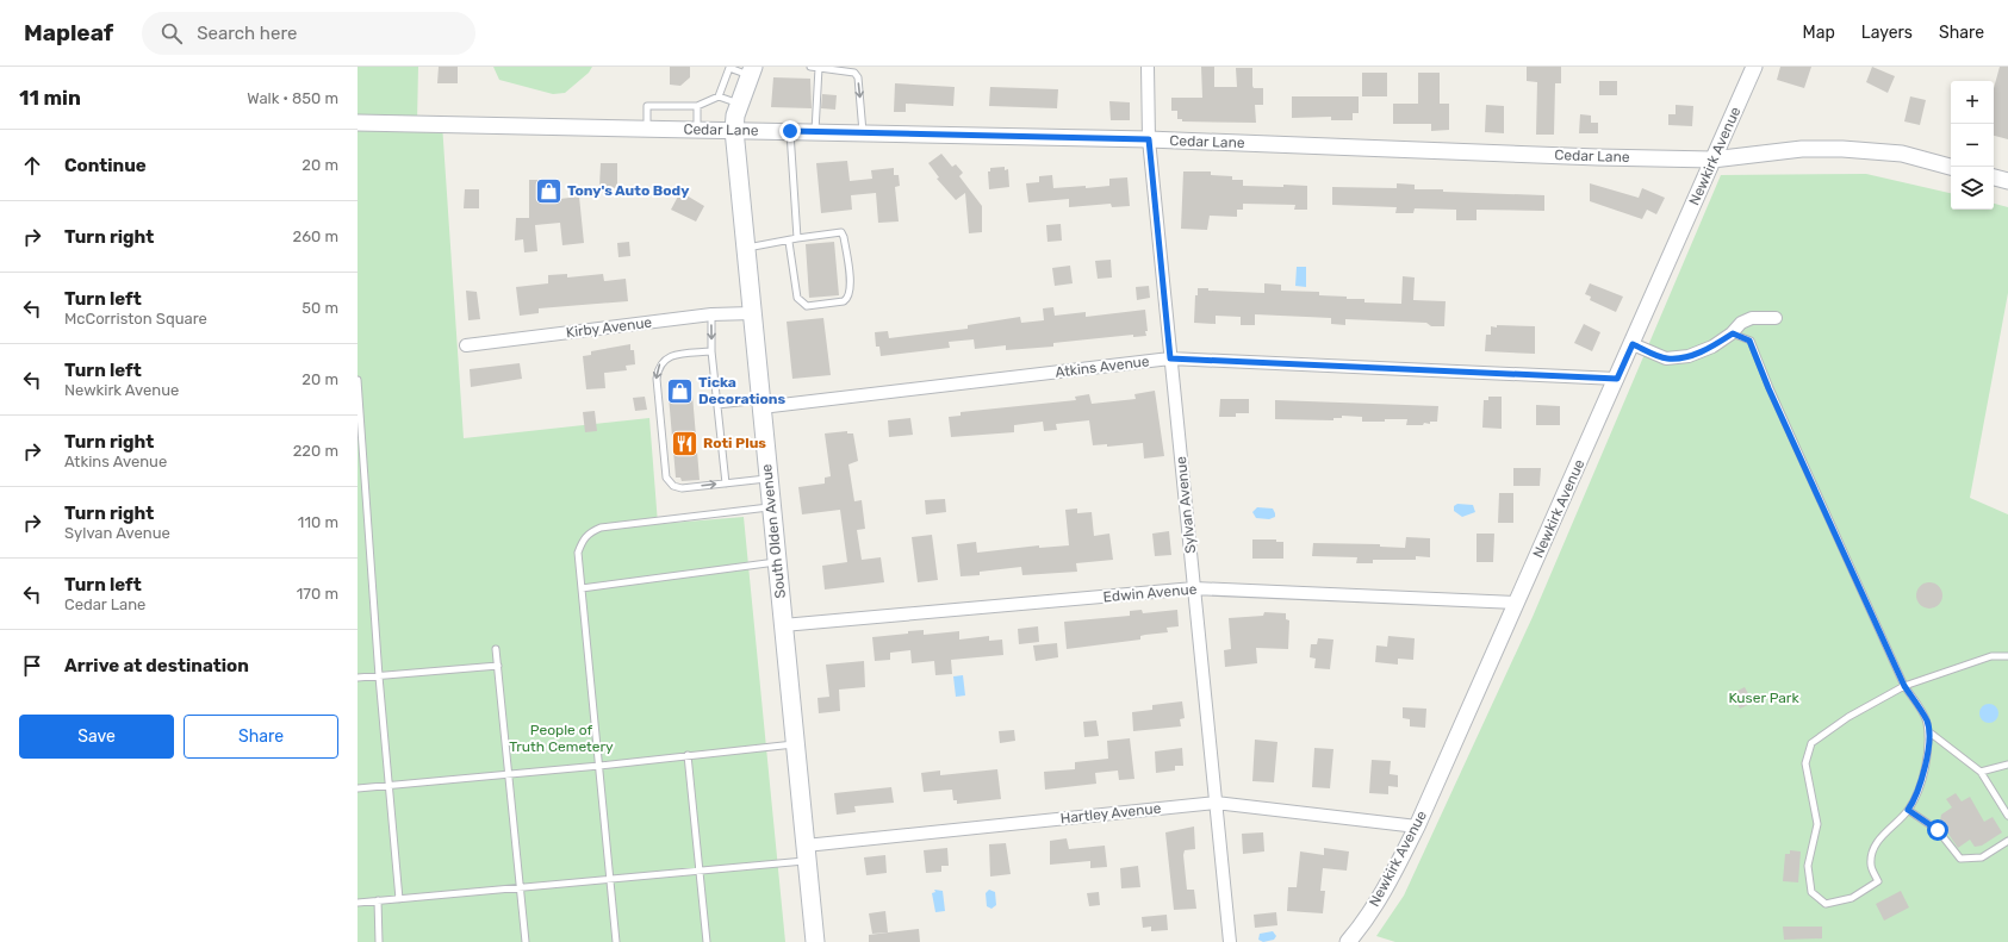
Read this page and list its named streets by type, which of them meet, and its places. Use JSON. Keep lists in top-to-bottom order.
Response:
{
  "streets": {
    "main road": ["South Olden Avenue"],
    "street": [
      "Cedar Lane",
      "Newkirk Avenue",
      "Kirby Avenue",
      "Atkins Avenue",
      "Sylvan Avenue",
      "Edwin Avenue",
      "Hartley Avenue"
    ]
  },
  "crossings": [
    ["Cedar Lane", "Newkirk Avenue"],
    ["Cedar Lane", "Sylvan Avenue"],
    ["Cedar Lane", "South Olden Avenue"],
    ["Newkirk Avenue", "Atkins Avenue"],
    ["Newkirk Avenue", "Edwin Avenue"],
    ["Newkirk Avenue", "Hartley Avenue"],
    ["Kirby Avenue", "South Olden Avenue"],
    ["Atkins Avenue", "Sylvan Avenue"],
    ["Atkins Avenue", "South Olden Avenue"],
    ["Sylvan Avenue", "Edwin Avenue"],
    ["Sylvan Avenue", "Hartley Avenue"],
    ["South Olden Avenue", "Edwin Avenue"],
    ["South Olden Avenue", "Hartley Avenue"]
  ],
  "parks": ["Kuser Park", "People of Truth Cemetery"],
  "places": {
    "shop": ["Tony's Auto Body", "Ticka Decorations"],
    "restaurant": ["Roti Plus"]
  },
  "page": {
    "header": "Mapleaf",
    "search": "Search here",
    "nav": ["Map", "Layers", "Share"],
    "heading": ["11 min", "Walk · 850 m"],
    "map_buttons": ["+", "−"],
    "list": [
      ["Continue", "20 m"],
      ["Turn right", "260 m"],
      ["Turn left", "McCorriston Square", "50 m"],
      ["Turn left", "Newkirk Avenue", "20 m"],
      ["Turn right", "Atkins Avenue", "220 m"],
      ["Turn right", "Sylvan Avenue", "110 m"],
      ["Turn left", "Cedar Lane", "170 m"],
      "Arrive at destination"
    ],
    "buttons": ["Save", "Share"]
  }
}
